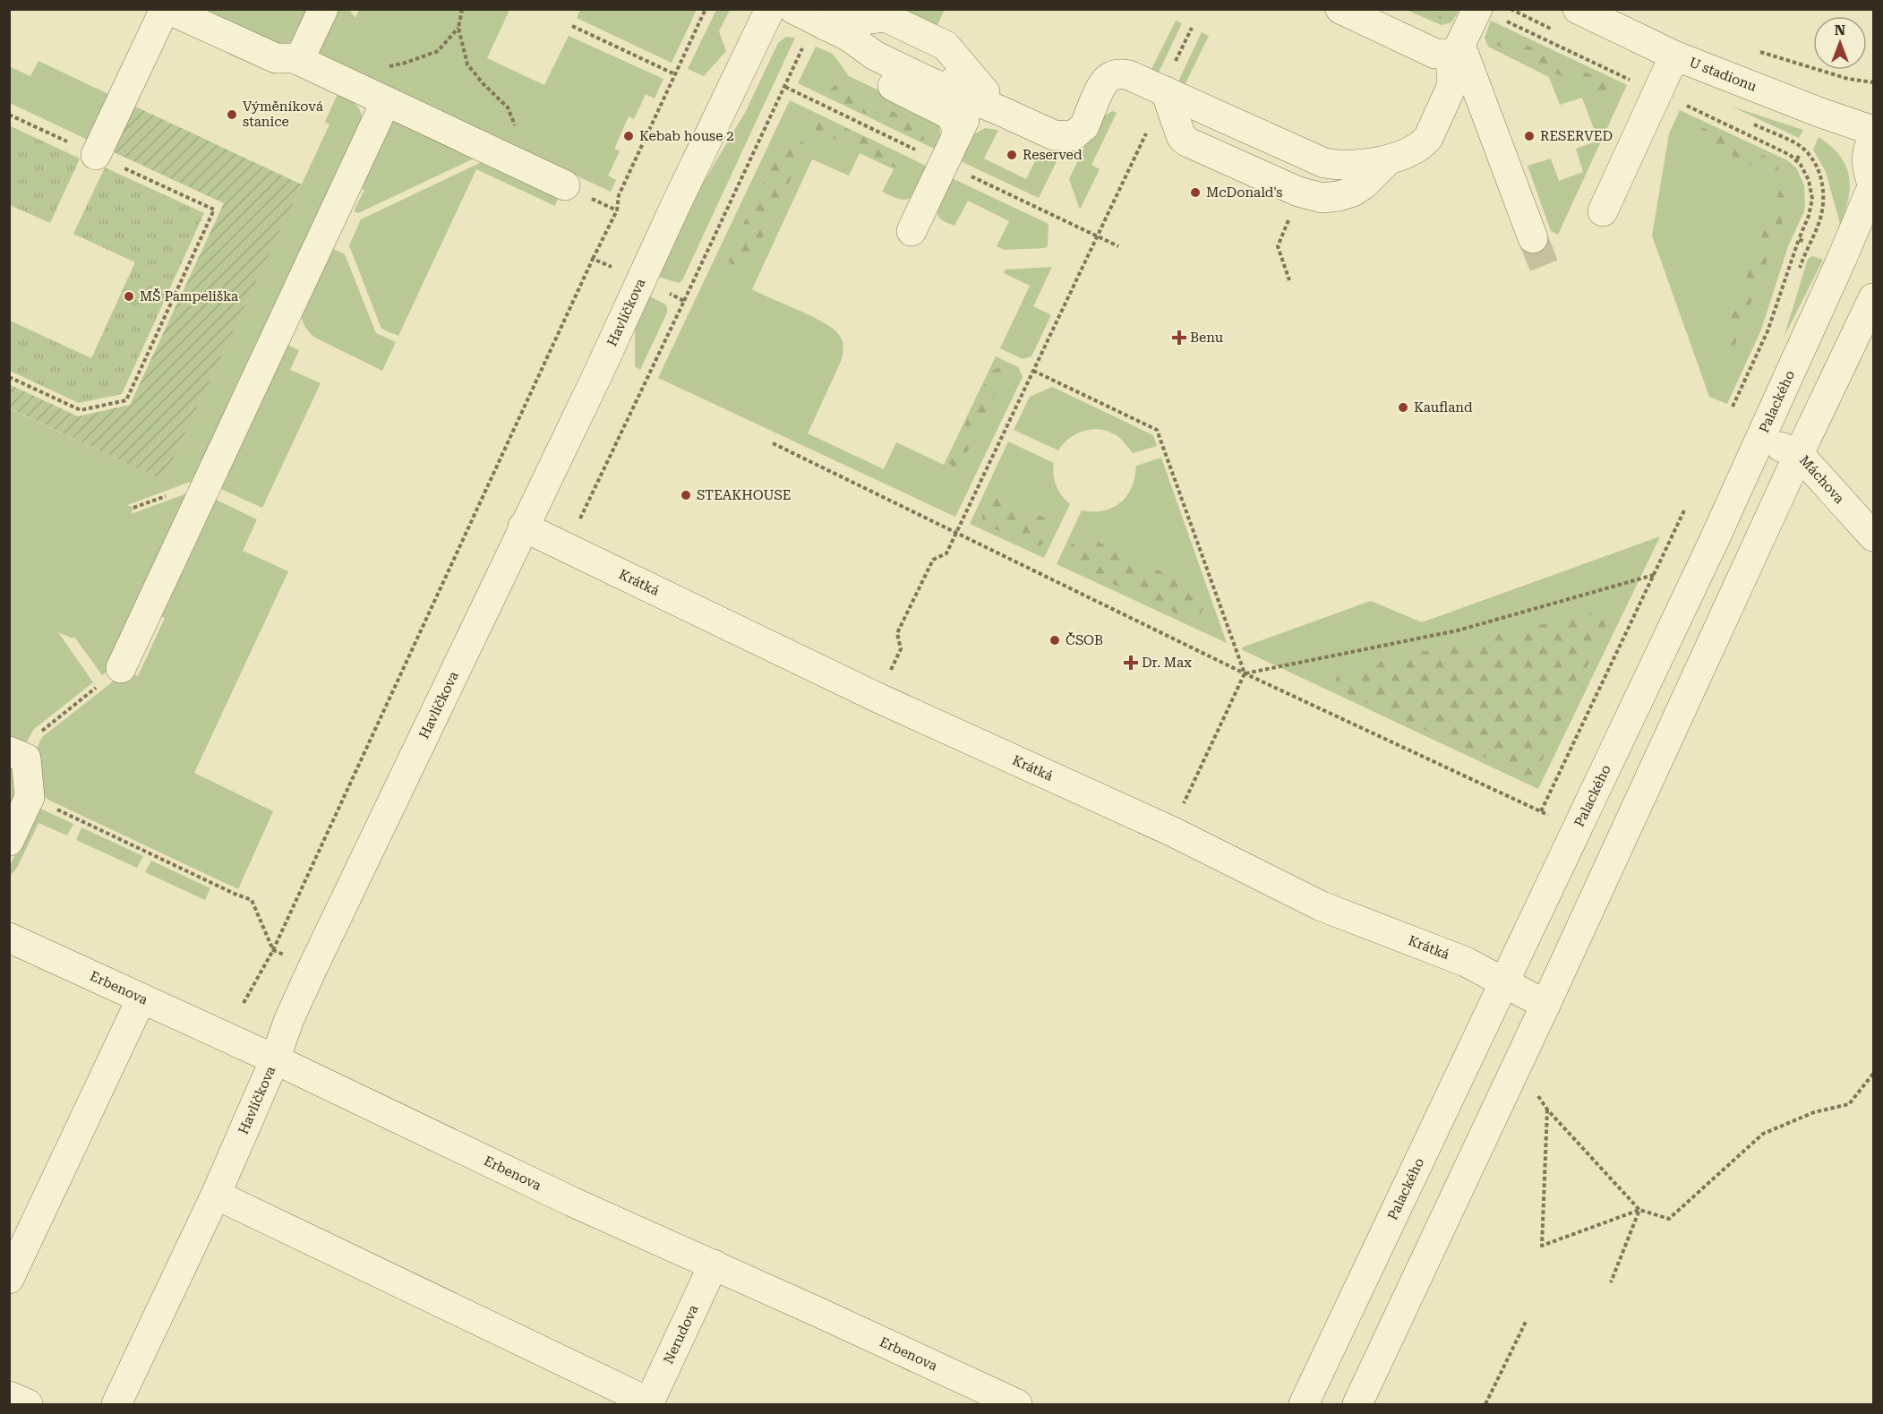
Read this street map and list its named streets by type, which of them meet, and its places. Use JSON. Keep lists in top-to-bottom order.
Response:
{
  "streets": {
    "street": [
      "U stadionu",
      "Havlíčkova",
      "Palackého",
      "Máchova",
      "Krátká",
      "Erbenova",
      "Nerudova"
    ]
  },
  "crossings": [
    ["Havlíčkova", "Krátká"],
    ["Havlíčkova", "Erbenova"],
    ["Palackého", "Máchova"],
    ["Palackého", "Krátká"],
    ["Erbenova", "Nerudova"]
  ],
  "places": {
    "other": [
      "Výměníková stanice",
      "Kebab house 2",
      "RESERVED",
      "Reserved",
      "McDonald's",
      "MŠ Pampeliška",
      "Kaufland",
      "STEAKHOUSE",
      "ČSOB"
    ],
    "health": ["Benu", "Dr. Max"]
  },
  "north": "top"
}
